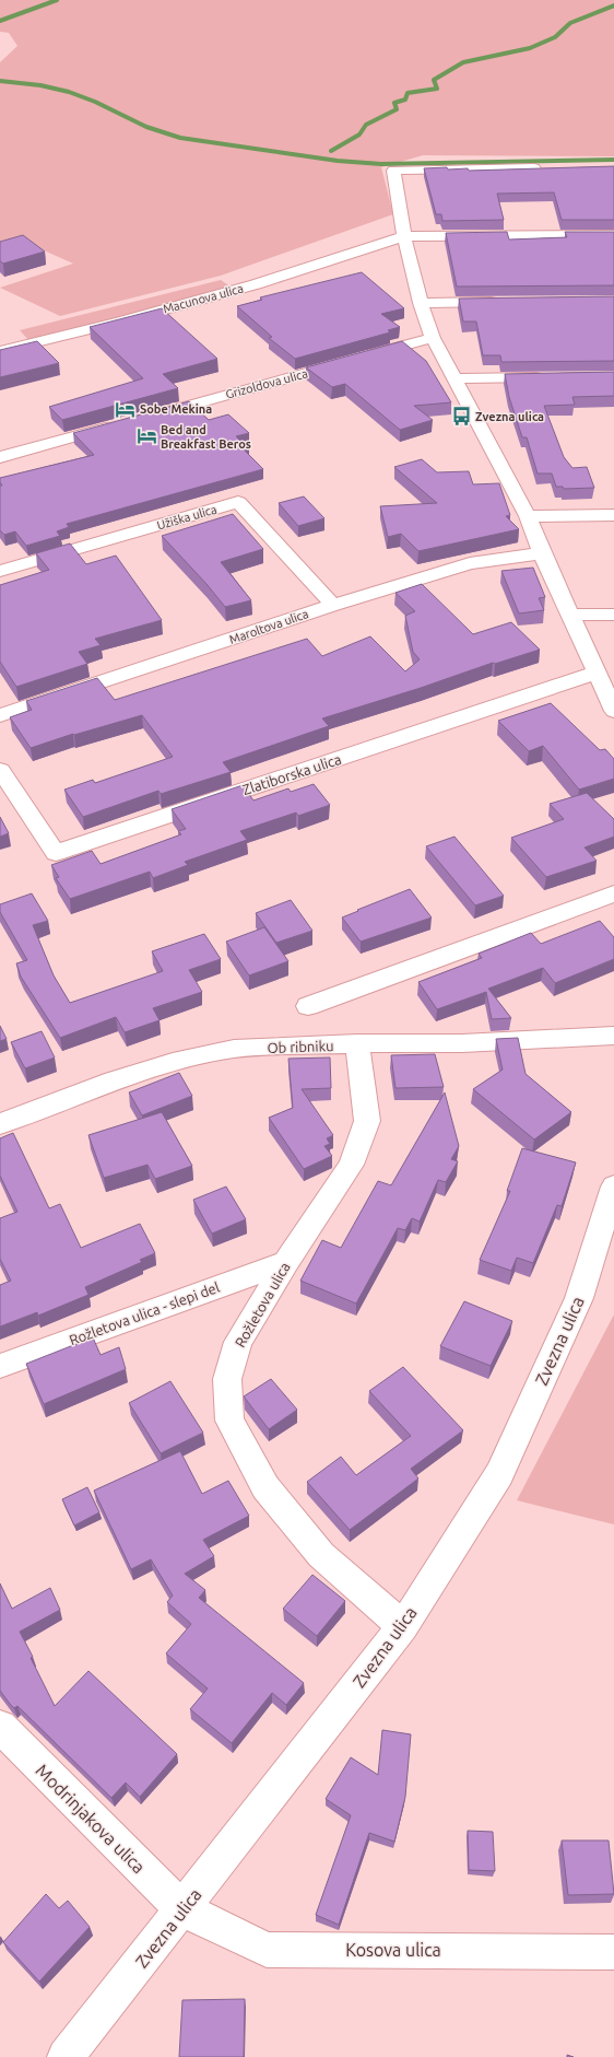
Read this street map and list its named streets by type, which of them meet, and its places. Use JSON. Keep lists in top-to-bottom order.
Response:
{
  "streets": {
    "street": [
      "Macunova ulica",
      "Grizoldova ulica",
      "Užiška ulica",
      "Maroltova ulica",
      "Zlatiborska ulica",
      "Ob ribniku",
      "Rožletova ulica",
      "Rožletova ulica - slepi del",
      "Zvezna ulica",
      "Modrinjakova ulica",
      "Kosova ulica"
    ]
  },
  "crossings": [
    ["Užiška ulica", "Maroltova ulica"],
    ["Ob ribniku", "Rožletova ulica"],
    ["Rožletova ulica", "Rožletova ulica - slepi del"],
    ["Rožletova ulica", "Zvezna ulica"],
    ["Zvezna ulica", "Modrinjakova ulica"],
    ["Zvezna ulica", "Kosova ulica"],
    ["Modrinjakova ulica", "Kosova ulica"]
  ],
  "places": {
    "hotel": ["Sobe Mekina", "Bed and Breakfast Beros"],
    "bus stop": ["Zvezna ulica"]
  }
}
